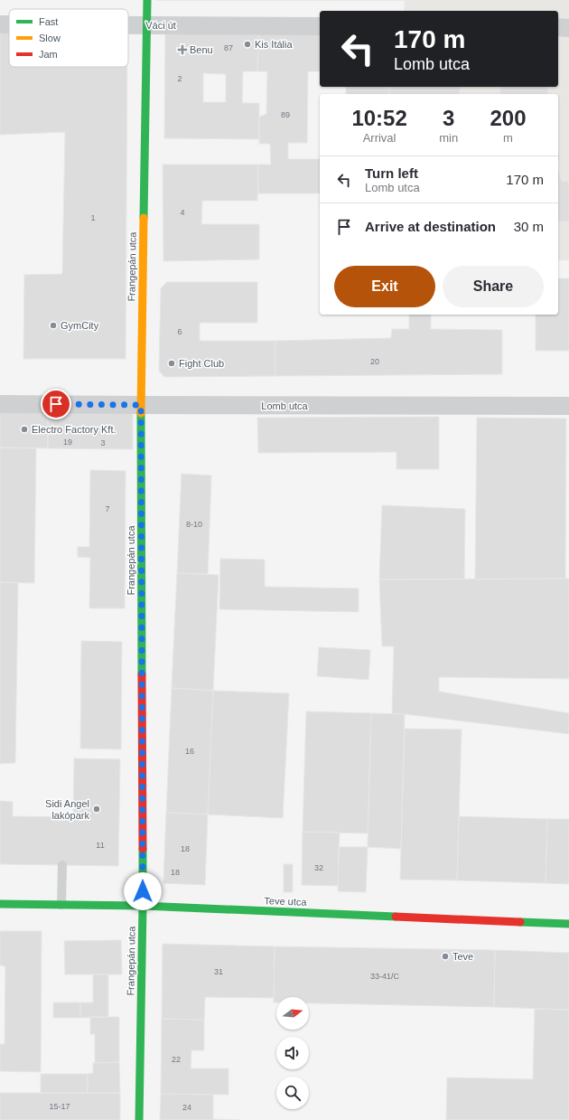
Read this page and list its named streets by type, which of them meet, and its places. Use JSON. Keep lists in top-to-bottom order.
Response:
{
  "streets": {
    "street": [
      "Váci út",
      "Frangepán utca",
      "Lomb utca",
      "Teve utca"
    ]
  },
  "crossings": [
    ["Váci út", "Frangepán utca"],
    ["Frangepán utca", "Lomb utca"],
    ["Frangepán utca", "Teve utca"]
  ],
  "places": {
    "other": [
      "Kis Itália",
      "GymCity",
      "Fight Club",
      "Electro Factory Kft.",
      "Sidi Angel lakópark",
      "Teve"
    ],
    "health": ["Benu"]
  },
  "house_numbers": [
    "87",
    "2",
    "89",
    "4",
    "1",
    "6",
    "20",
    "19",
    "3",
    "7",
    "8-10",
    "16",
    "11",
    "18",
    "32",
    "18",
    "31",
    "33-41/C",
    "22",
    "15-17",
    "24"
  ],
  "legend": ["Fast", "Slow", "Jam"],
  "north": "right",
  "page": {
    "turn": ["170 m", "Lomb utca"],
    "eta": [
      "10:52",
      "Arrival",
      "3",
      "min",
      "200",
      "m"
    ],
    "list": [
      {
        "name": "Turn left",
        "note": "Lomb utca",
        "value": "170 m"
      },
      {
        "name": "Arrive at destination",
        "value": "30 m"
      }
    ],
    "buttons": ["Exit", "Share"]
  }
}
